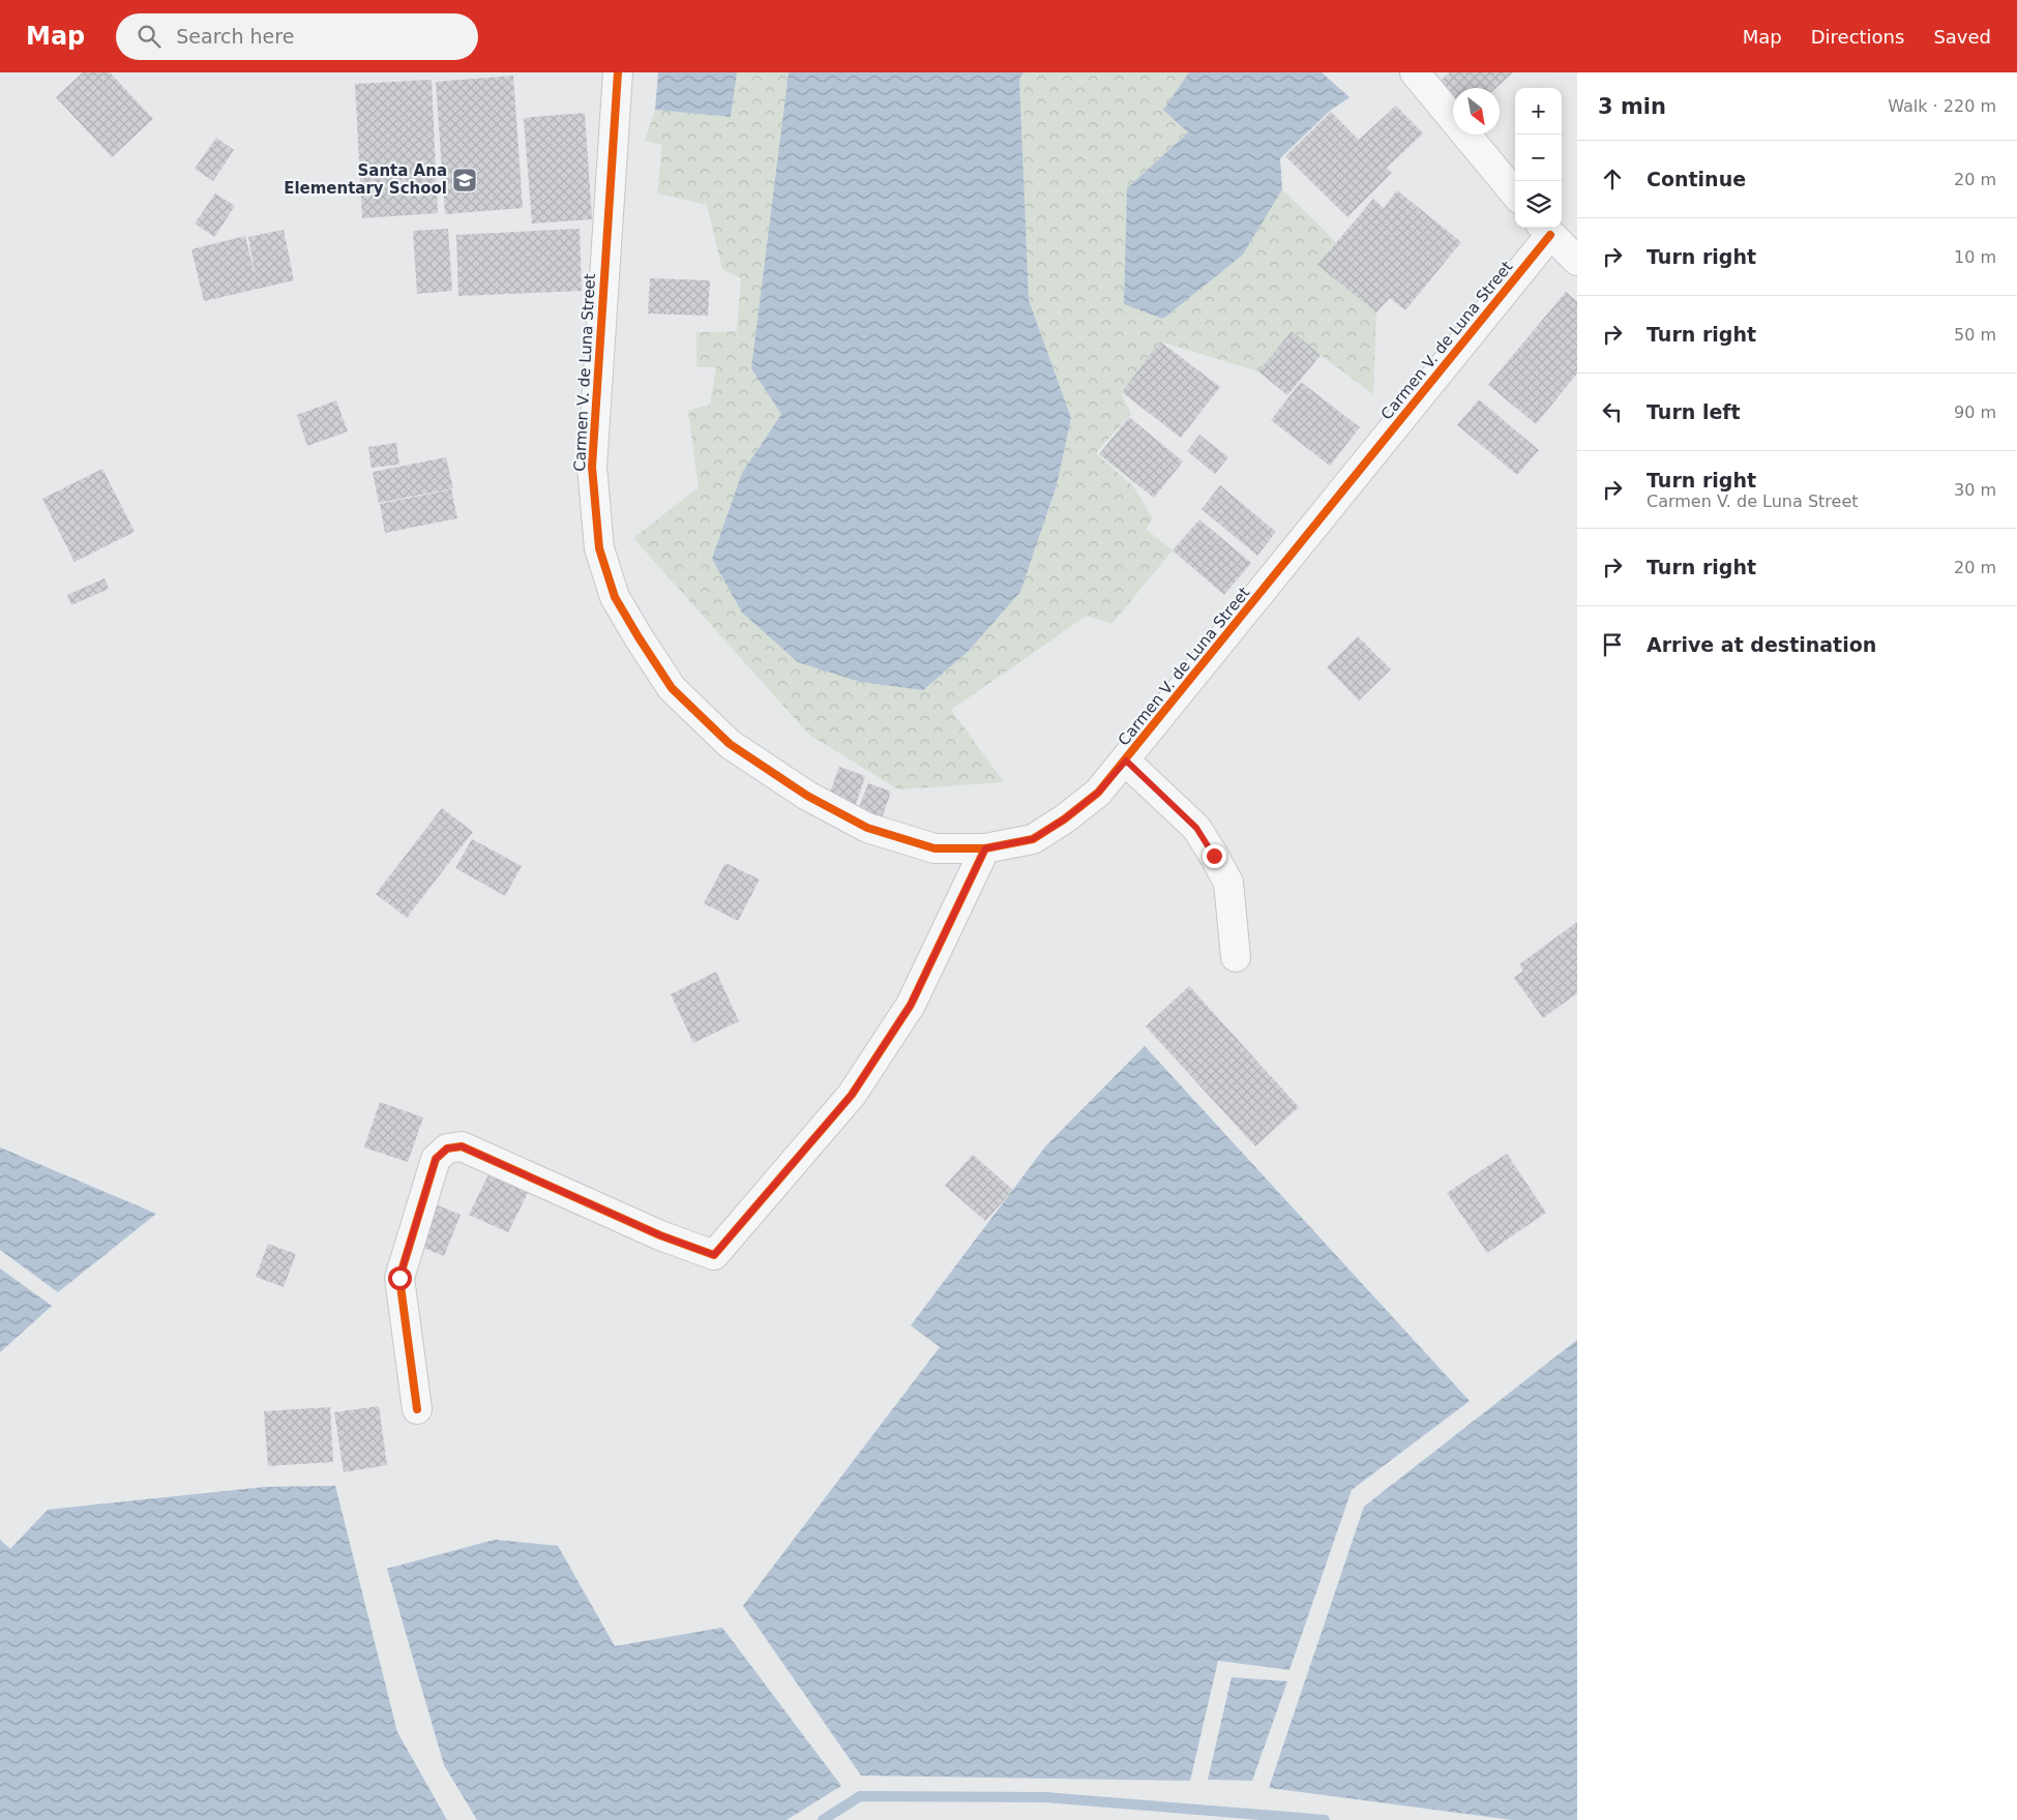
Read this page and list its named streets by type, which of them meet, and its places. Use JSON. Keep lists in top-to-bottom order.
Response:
{
  "streets": {
    "street": ["Carmen V. de Luna Street"]
  },
  "places": {
    "school or university": ["Santa Ana Elementary School"]
  },
  "north": "bottom right",
  "page": {
    "header": "Map",
    "search": "Search here",
    "nav": ["Map", "Directions", "Saved"],
    "heading": ["3 min", "Walk · 220 m"],
    "map_buttons": ["+", "−"],
    "list": [
      ["Continue", "20 m"],
      ["Turn right", "10 m"],
      ["Turn right", "50 m"],
      ["Turn left", "90 m"],
      ["Turn right", "Carmen V. de Luna Street", "30 m"],
      ["Turn right", "20 m"],
      "Arrive at destination"
    ]
  }
}
